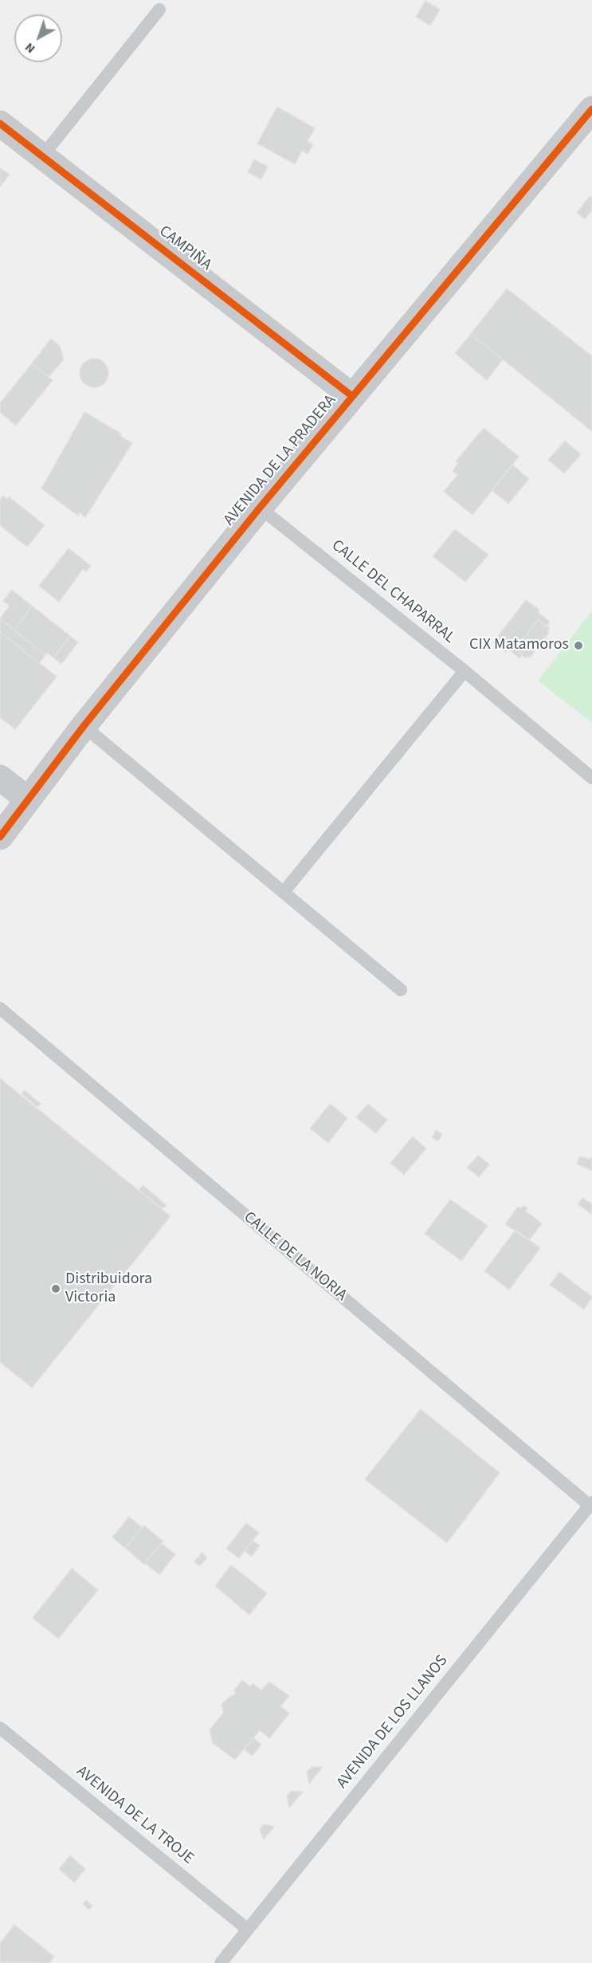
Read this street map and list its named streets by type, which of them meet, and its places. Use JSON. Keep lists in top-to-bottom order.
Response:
{
  "streets": {
    "street": ["CAMPIÑA", "AVENIDA DE LA PRADERA"],
    "lane": [
      "CALLE DEL CHAPARRAL",
      "CALLE DE LA NORIA",
      "AVENIDA DE LOS LLANOS",
      "AVENIDA DE LA TROJE"
    ]
  },
  "crossings": [
    ["CAMPIÑA", "AVENIDA DE LA PRADERA"],
    ["AVENIDA DE LA PRADERA", "CALLE DEL CHAPARRAL"],
    ["CALLE DE LA NORIA", "AVENIDA DE LOS LLANOS"],
    ["AVENIDA DE LOS LLANOS", "AVENIDA DE LA TROJE"]
  ],
  "places": ["CIX Matamoros", "Distribuidora Victoria"],
  "north": "bottom left"
}
